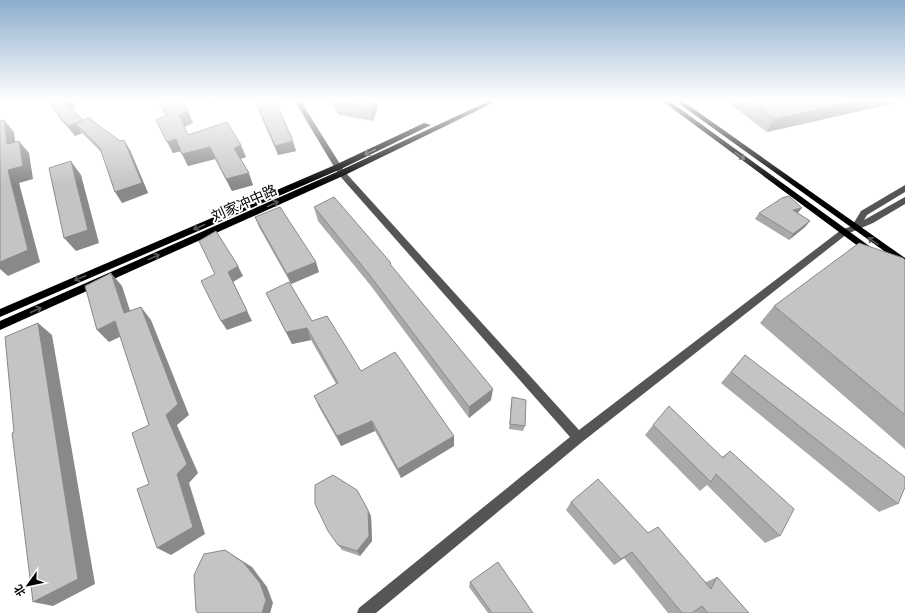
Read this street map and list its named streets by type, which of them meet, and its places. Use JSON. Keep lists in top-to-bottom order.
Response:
{
  "streets": {
    "main road": ["刘家冲中路"]
  },
  "north": "bottom left"
}
